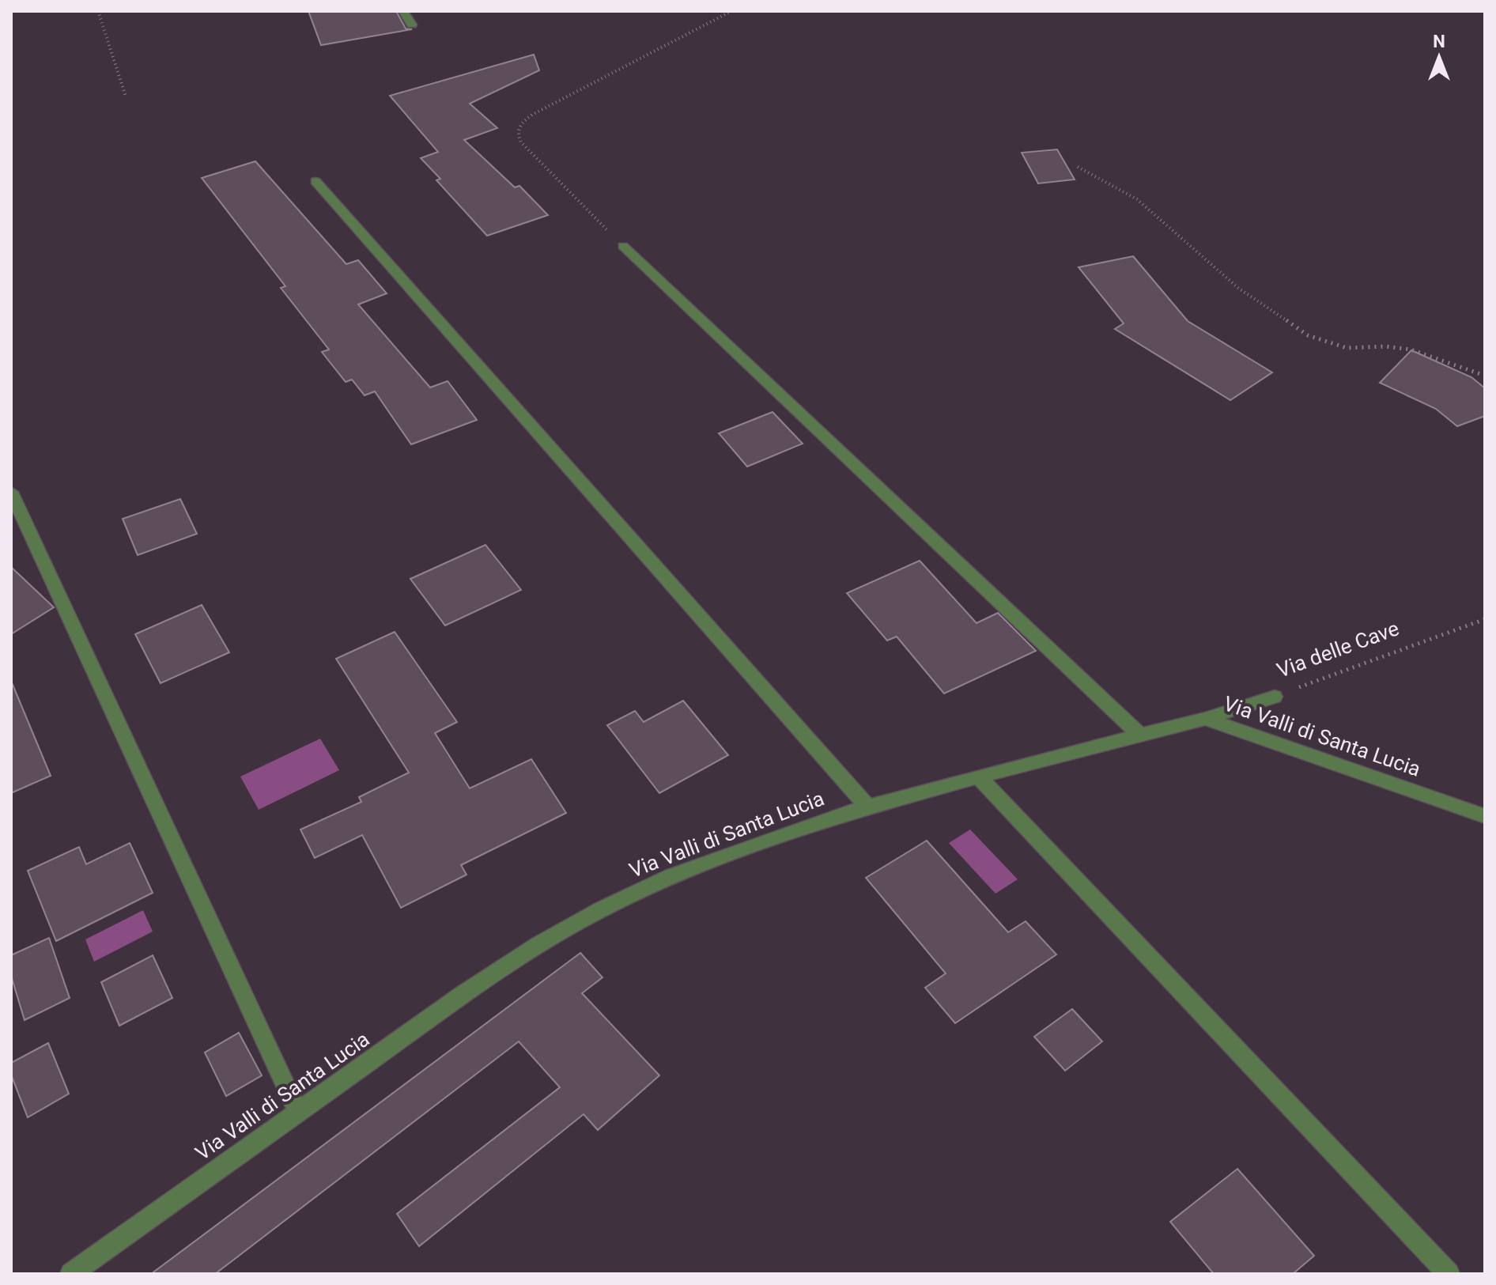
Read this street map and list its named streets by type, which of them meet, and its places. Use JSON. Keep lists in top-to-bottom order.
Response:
{
  "streets": {
    "street": ["Via delle Cave", "Via Valli di Santa Lucia"]
  },
  "crossings": [
    ["Via delle Cave", "Via Valli di Santa Lucia"]
  ],
  "north": "top"
}
